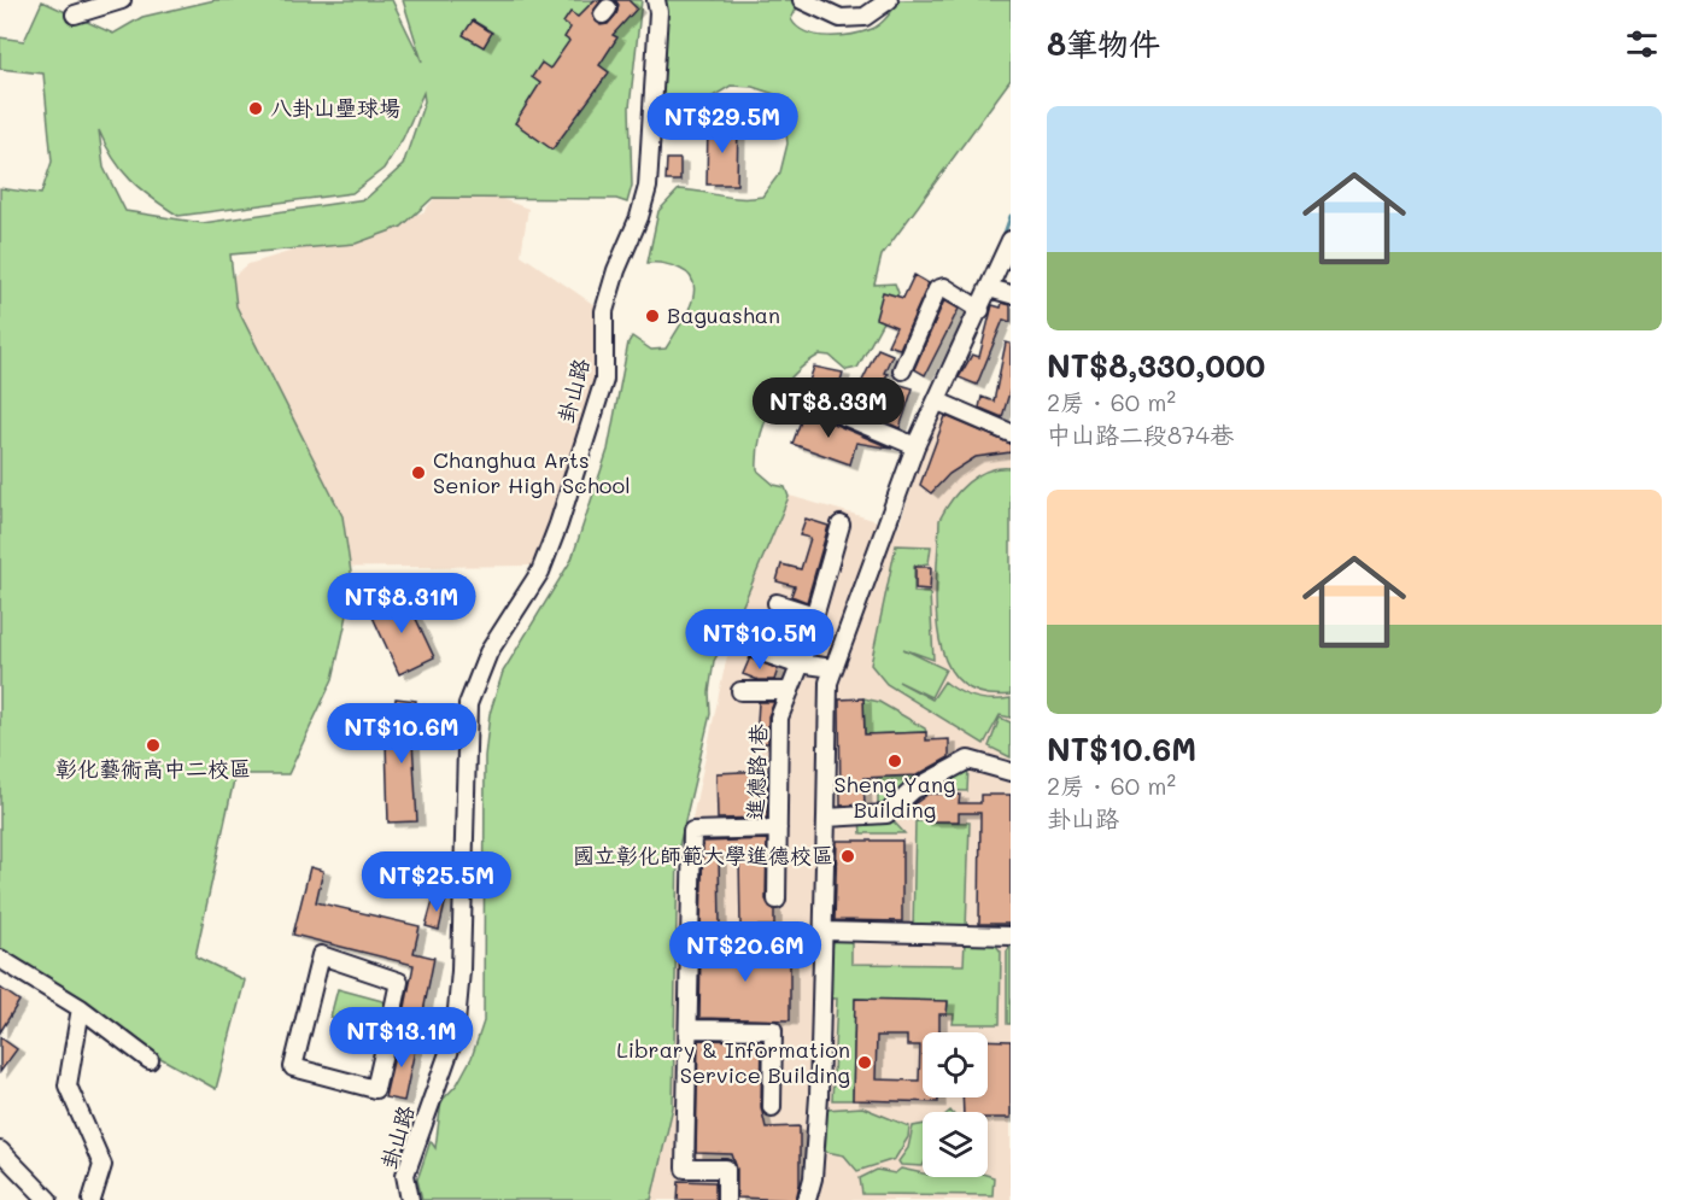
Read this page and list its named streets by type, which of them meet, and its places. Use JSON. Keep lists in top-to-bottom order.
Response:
{
  "streets": {
    "street": ["卦山路", "進德路1巷"]
  },
  "places": [
    "八卦山壘球場",
    "Baguashan",
    "Changhua Arts Senior High School",
    "彰化藝術高中二校區",
    "Sheng Yang Building",
    "國立彰化師範大學進德校區",
    "Library & Information Service Building"
  ],
  "page": {
    "heading": "8筆物件",
    "list": [
      {
        "name": "NT$8,330,000",
        "note": "2房 · 60 m² · 中山路二段874巷"
      },
      {
        "name": "NT$10.6M",
        "note": "2房 · 60 m² · 卦山路"
      }
    ],
    "price": [
      "NT$29.5M",
      "NT$8.33M",
      "NT$8.31M",
      "NT$10.5M",
      "NT$10.6M",
      "NT$25.5M",
      "NT$20.6M",
      "NT$13.1M"
    ]
  }
}
